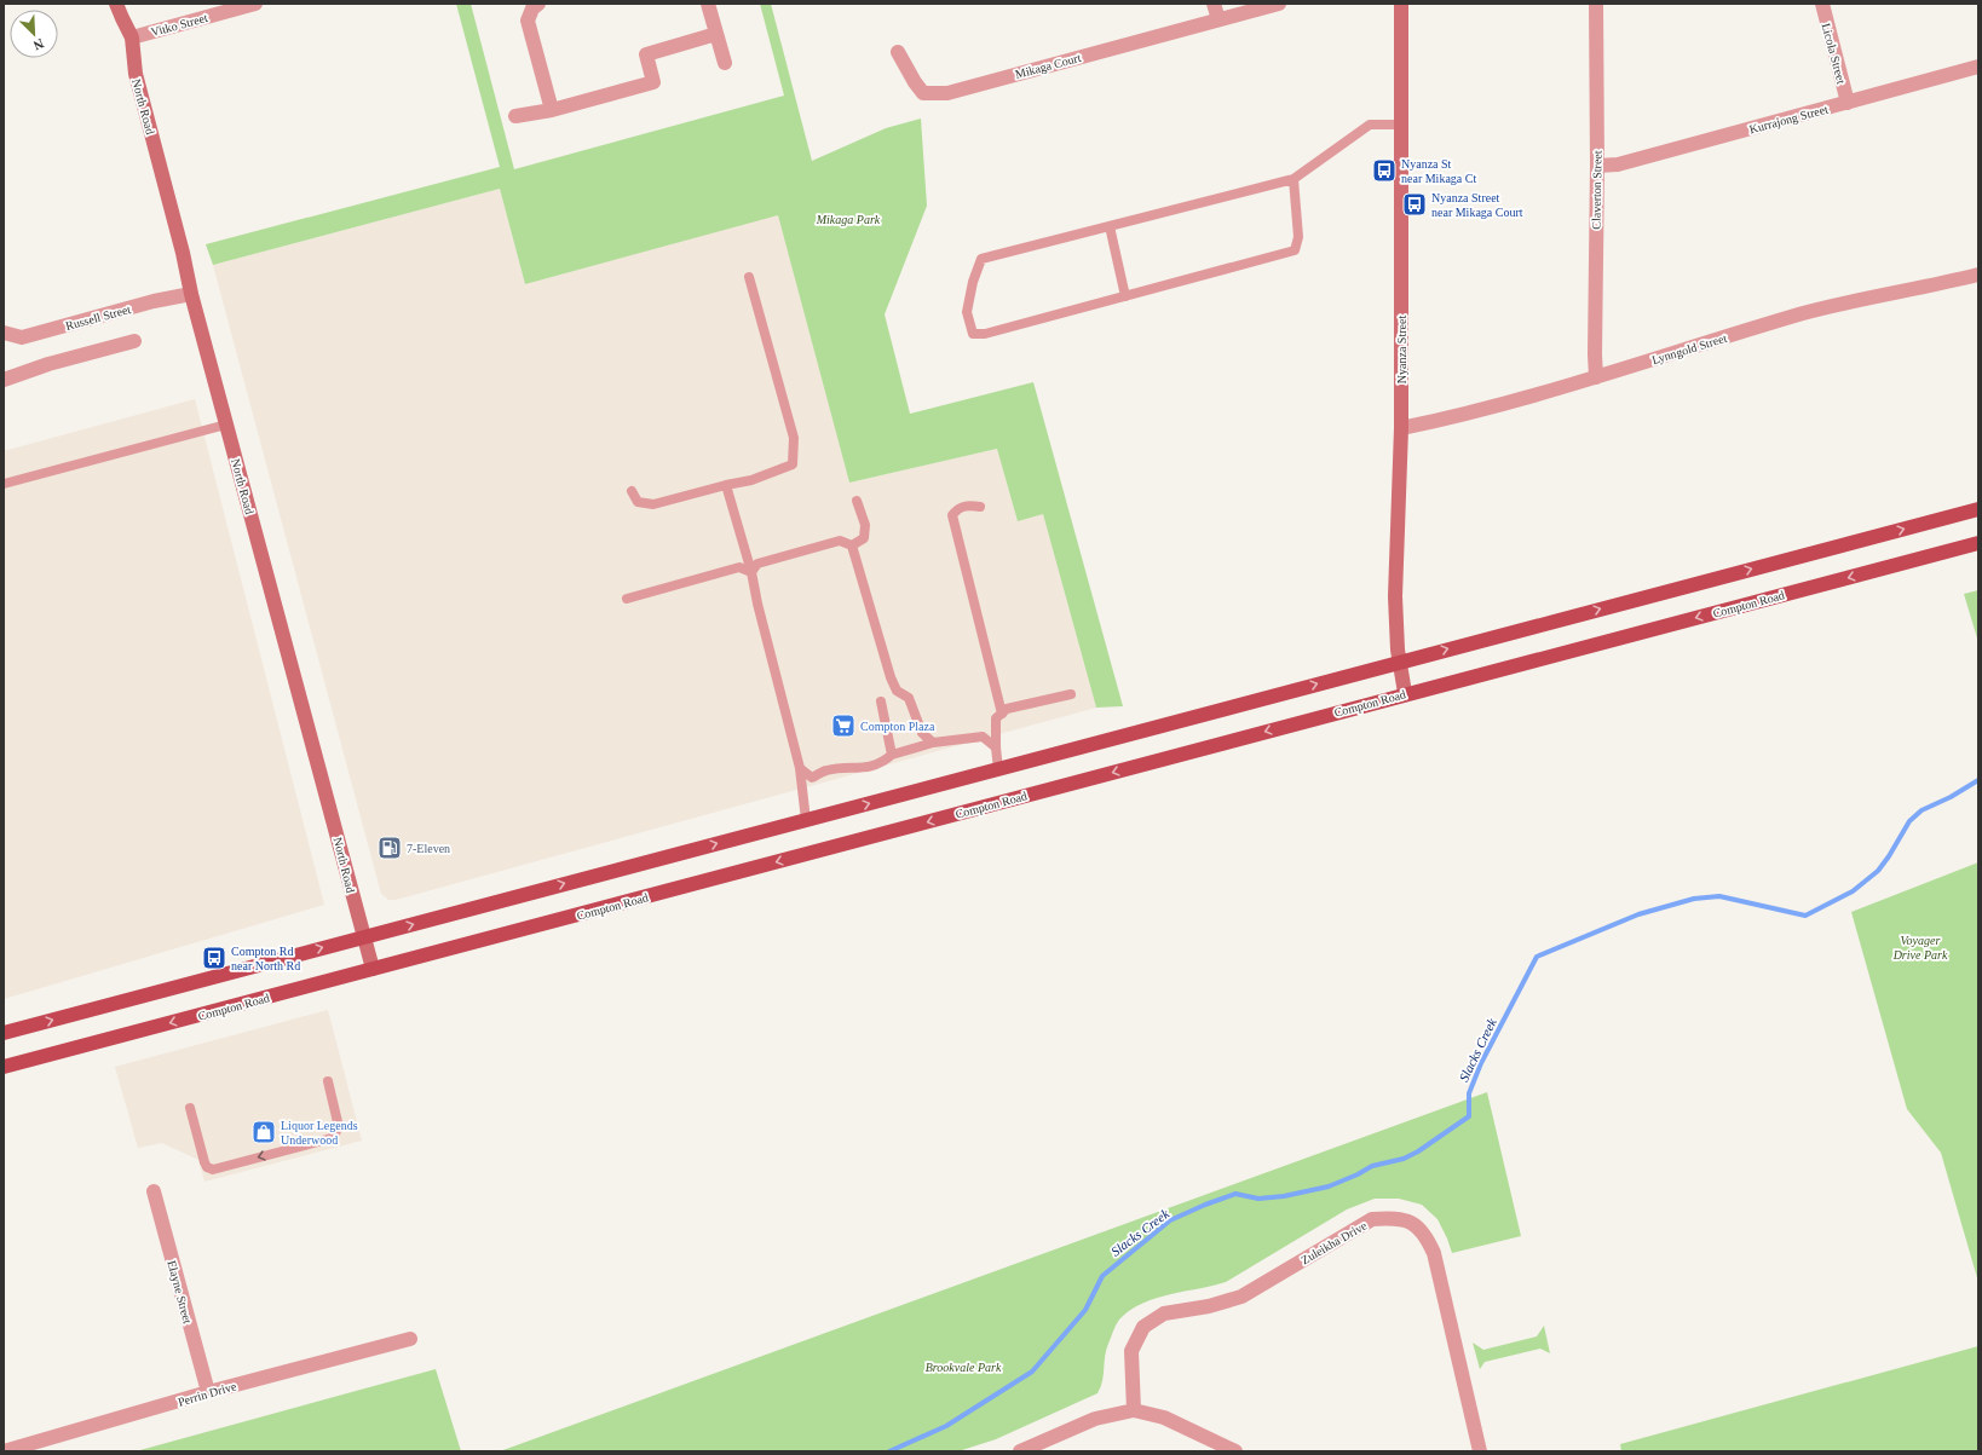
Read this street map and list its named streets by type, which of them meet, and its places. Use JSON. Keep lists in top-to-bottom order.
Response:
{
  "streets": {
    "main road": ["Compton Road"],
    "street": [
      "Vitko Street",
      "Licola Street",
      "Mikaga Court",
      "North Road",
      "Kurrajong Street",
      "Claverton Street",
      "Russell Street",
      "Lynngold Street",
      "Nyanza Street",
      "Zuleikha Drive",
      "Elayne Street",
      "Perrin Drive"
    ]
  },
  "crossings": [
    ["Vitko Street", "North Road"],
    ["Licola Street", "Kurrajong Street"],
    ["North Road", "Russell Street"],
    ["North Road", "Compton Road"],
    ["Kurrajong Street", "Claverton Street"],
    ["Claverton Street", "Lynngold Street"],
    ["Lynngold Street", "Nyanza Street"],
    ["Nyanza Street", "Compton Road"],
    ["Elayne Street", "Perrin Drive"]
  ],
  "water": ["Slacks Creek"],
  "parks": ["Mikaga Park", "Voyager Drive Park", "Brookvale Park"],
  "places": {
    "bus stop": ["Nyanza St near Mikaga Ct", "Nyanza Street near Mikaga Court", "Compton Rd near North Rd"],
    "supermarket": ["Compton Plaza"],
    "fuel station": ["7-Eleven"],
    "shop": ["Liquor Legends Underwood"]
  },
  "north": "bottom right"
}
